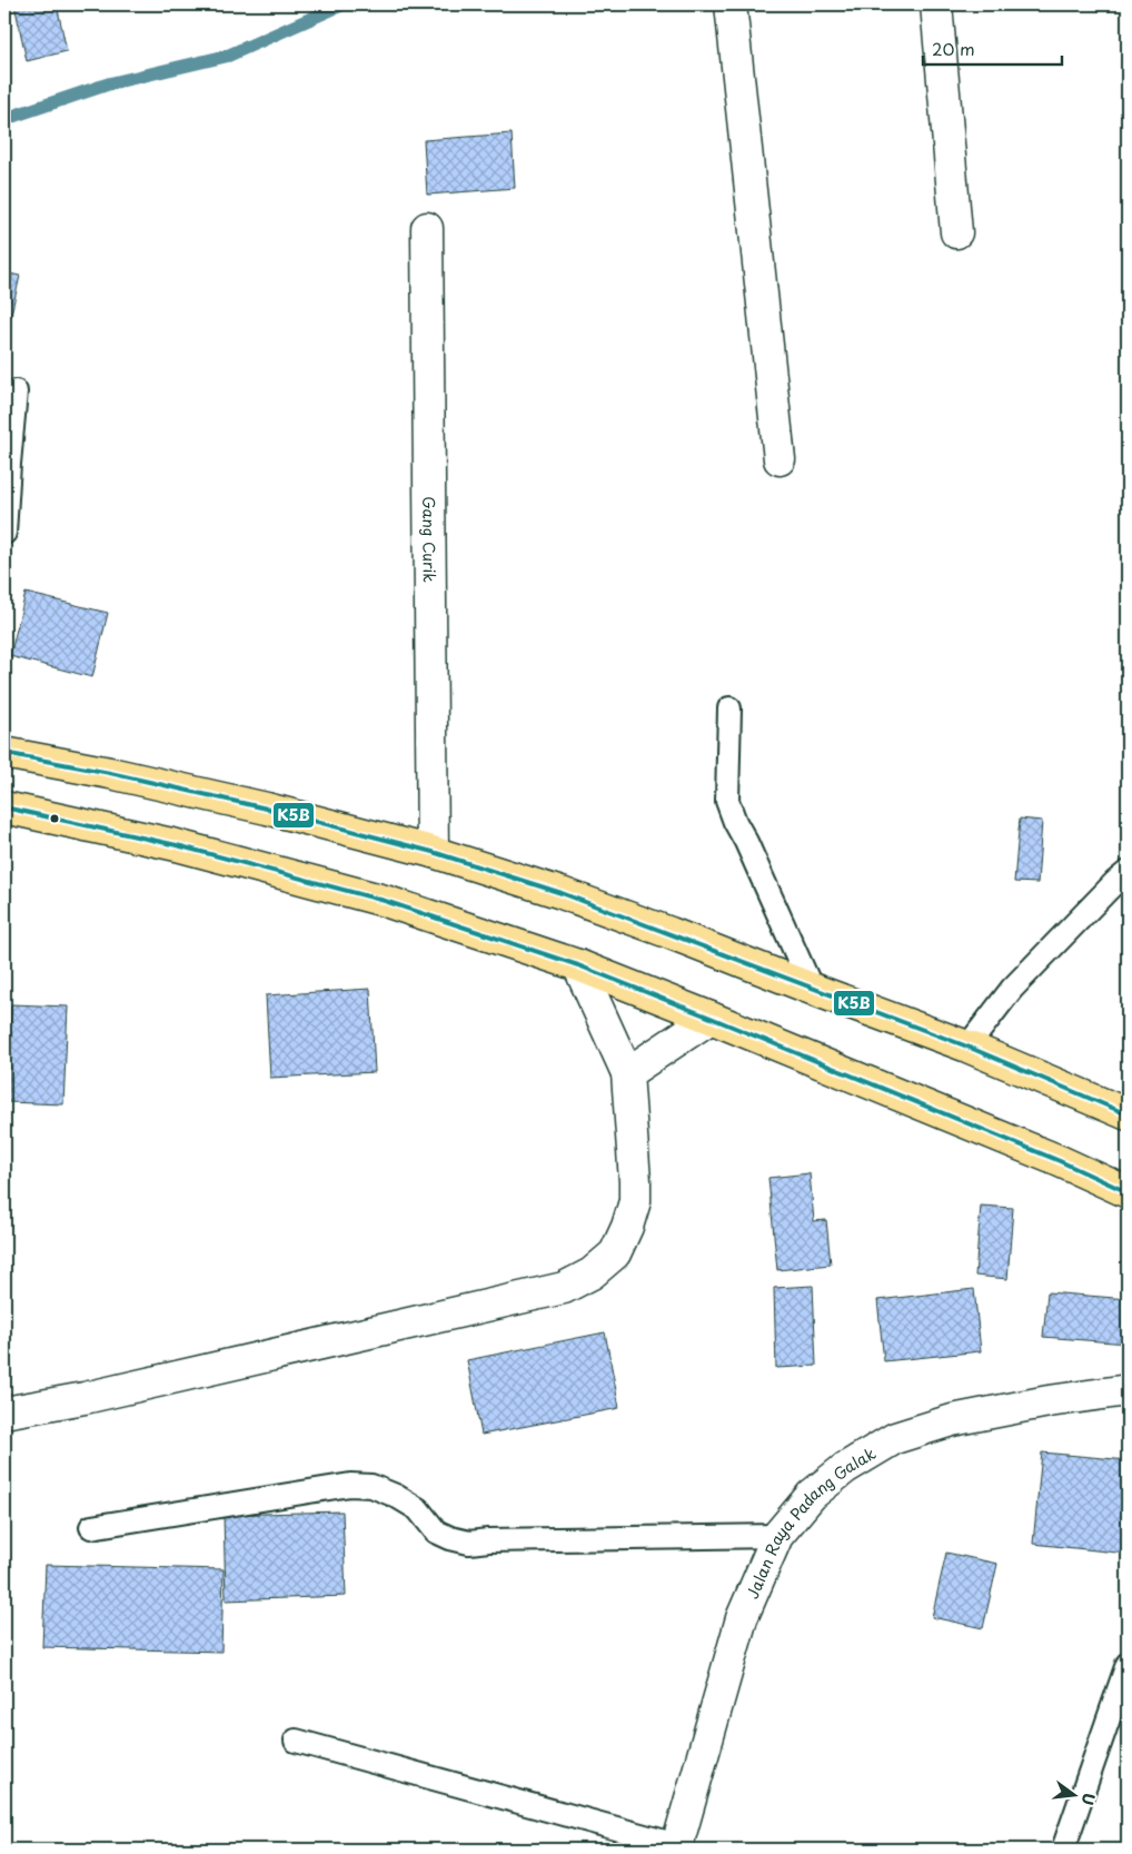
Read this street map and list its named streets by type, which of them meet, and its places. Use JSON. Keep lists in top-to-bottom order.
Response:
{
  "streets": {
    "street": ["Gang Curik", "Jalan Raya Padang Galak"]
  },
  "lines": ["transit line K5B"],
  "scale_bar": "20 m",
  "north": "right"
}
